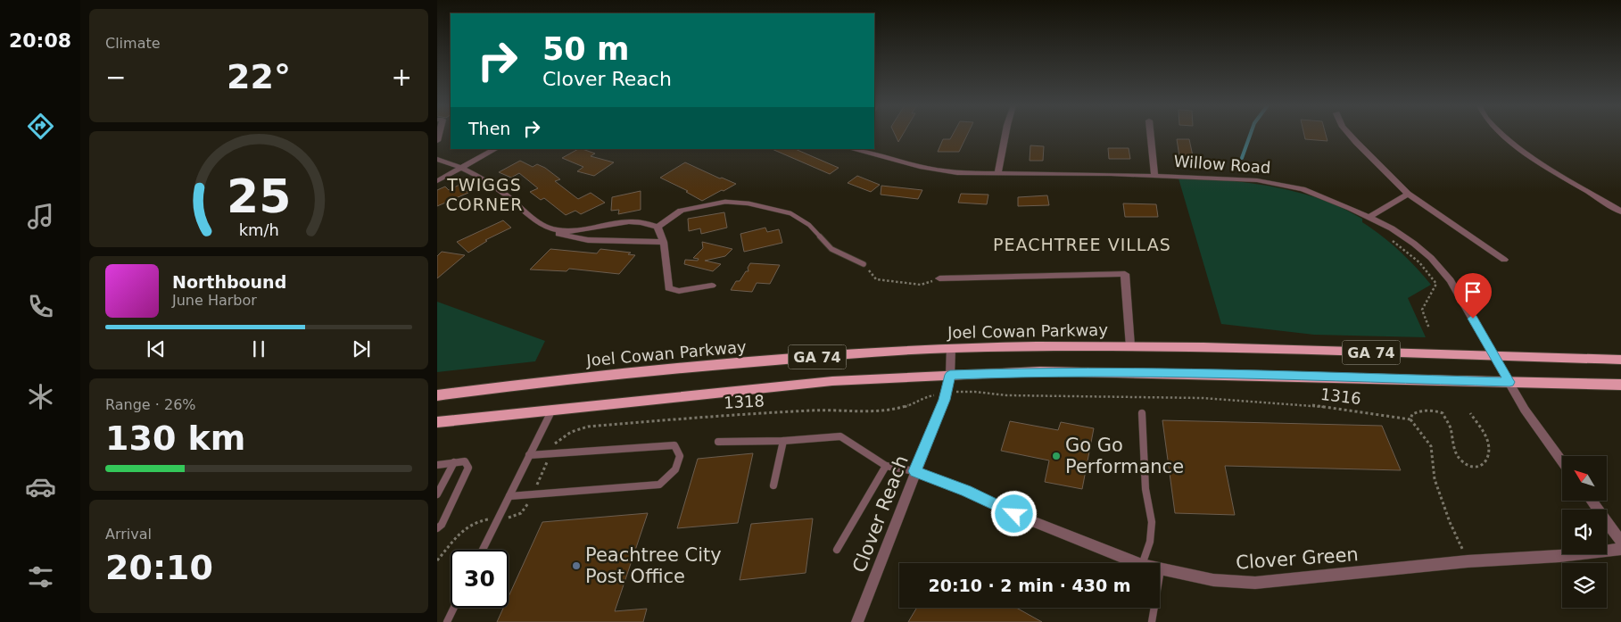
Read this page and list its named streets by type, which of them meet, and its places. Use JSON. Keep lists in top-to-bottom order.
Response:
{
  "streets": {
    "main road": ["Joel Cowan Parkway", "GA 74"],
    "street": ["Willow Road", "Clover Reach", "Clover Green"],
    "path": ["1316", "1318"]
  },
  "crossings": [
    ["Willow Road", "Joel Cowan Parkway"],
    ["Willow Road", "GA 74"],
    ["Joel Cowan Parkway", "Clover Reach"],
    ["GA 74", "Clover Reach"],
    ["1316", "1318"],
    ["1316", "Clover Reach"],
    ["1318", "Clover Reach"],
    ["Clover Reach", "Clover Green"]
  ],
  "districts": ["TWIGGS CORNER", "PEACHTREE VILLAS"],
  "places": ["Go Go Performance", "Peachtree City Post Office"],
  "north": "top left",
  "page": {
    "tabs": "20:08",
    "tile": [
      "Climate",
      ["Range · 26%", "130 km"],
      ["Arrival", "20:10"]
    ],
    "turn": ["50 m", "Clover Reach"],
    "heat": ["−", "22°", "+"],
    "then": "Then",
    "song": ["Northbound", "June Harbor"],
    "limit": "30",
    "trip": "20:10 · 2 min · 430 m",
    "gauge": ["25", "km/h"]
  }
}
